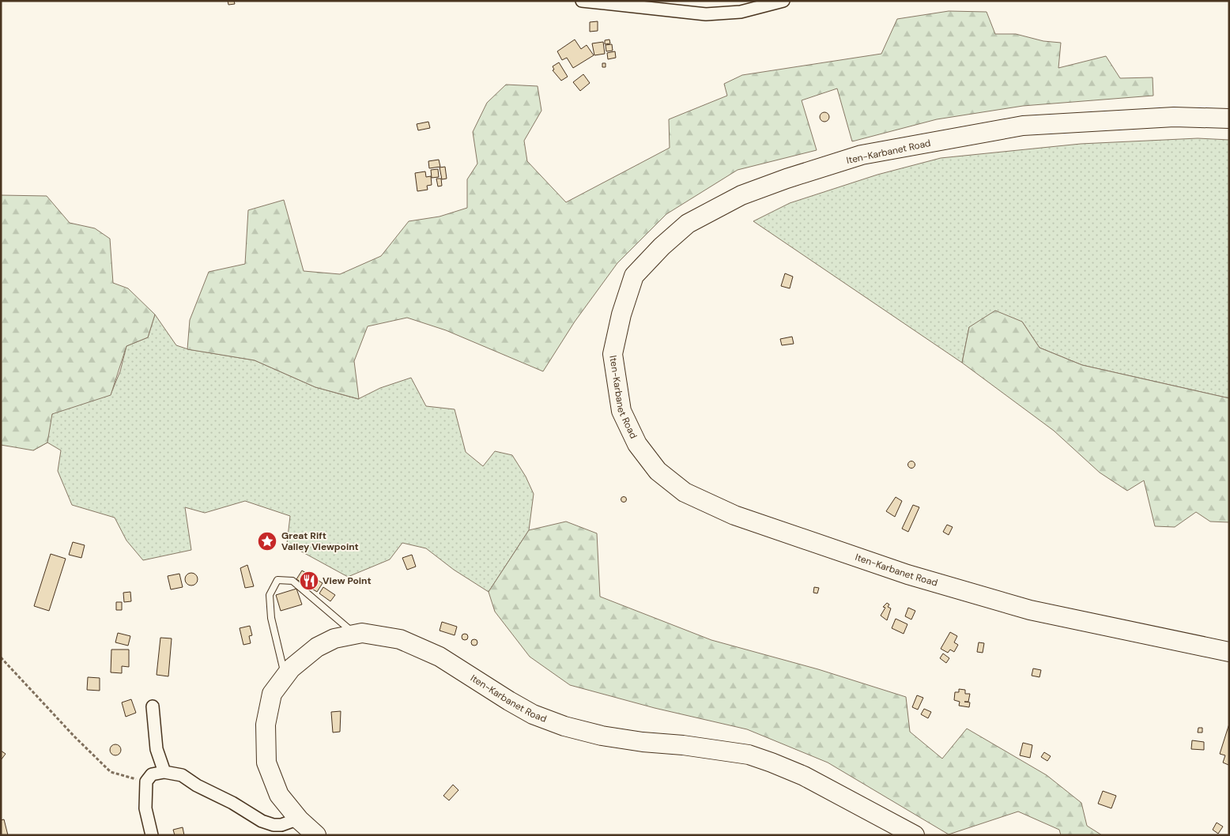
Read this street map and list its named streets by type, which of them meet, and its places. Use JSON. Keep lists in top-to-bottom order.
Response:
{
  "streets": {
    "main road": ["Iten-Karbanet Road"]
  },
  "places": {
    "place": ["Great Rift Valley Viewpoint"],
    "restaurant": ["View Point"]
  }
}
